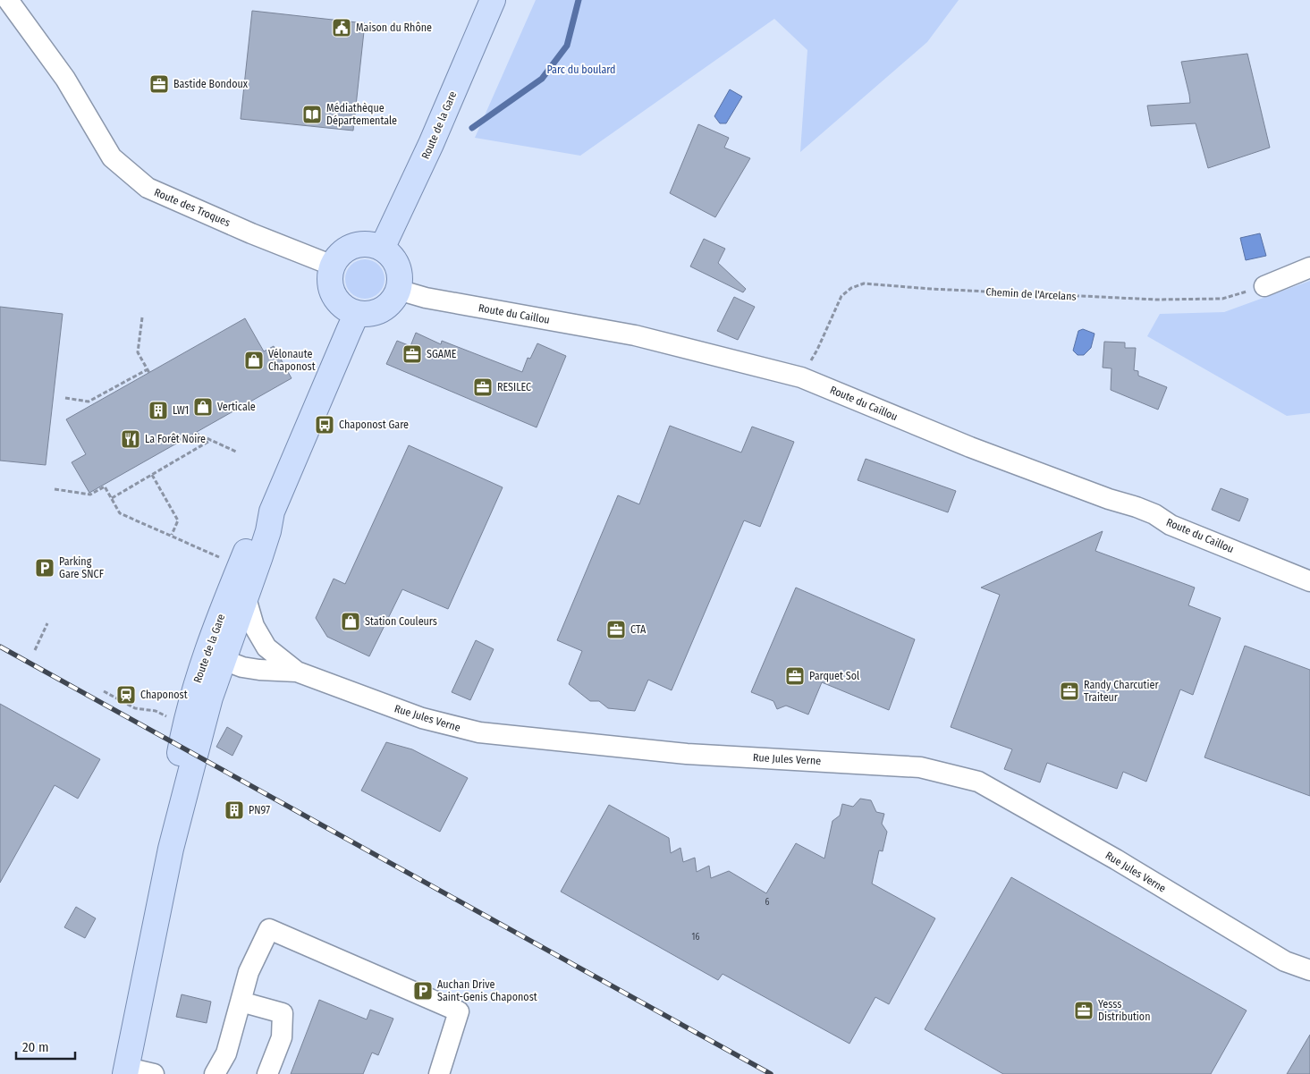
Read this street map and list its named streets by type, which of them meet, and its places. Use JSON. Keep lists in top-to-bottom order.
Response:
{
  "streets": {
    "main road": ["Route de la Gare"],
    "street": ["Route des Troques", "Route du Caillou", "Rue Jules Verne"],
    "path": ["Chemin de l'Arcelans"]
  },
  "crossings": [
    ["Route de la Gare", "Route des Troques"],
    ["Route de la Gare", "Route du Caillou"],
    ["Route de la Gare", "Rue Jules Verne"],
    ["Route des Troques", "Route du Caillou"],
    ["Chemin de l'Arcelans", "Route du Caillou"]
  ],
  "parks": ["Parc du boulard"],
  "places": {
    "public building": ["Maison du Rhône"],
    "office": [
      "Bastide Bondoux",
      "SGAME",
      "RESILEC",
      "CTA",
      "Parquet Sol",
      "Randy Charcutier Traiteur",
      "Yesss Distribution"
    ],
    "library": ["Médiathèque Départementale"],
    "shop": ["Vélonaute Chaponost", "Verticale", "Station Couleurs"],
    "building": ["LW1", "PN97"],
    "bus stop": ["Chaponost Gare"],
    "restaurant": ["La Forêt Noire"],
    "parking": ["Parking Gare SNCF", "Auchan Drive Saint-Genis Chaponost"],
    "station": ["Chaponost"]
  },
  "house_numbers": ["6", "16"],
  "scale_bar": "20 m"
}
